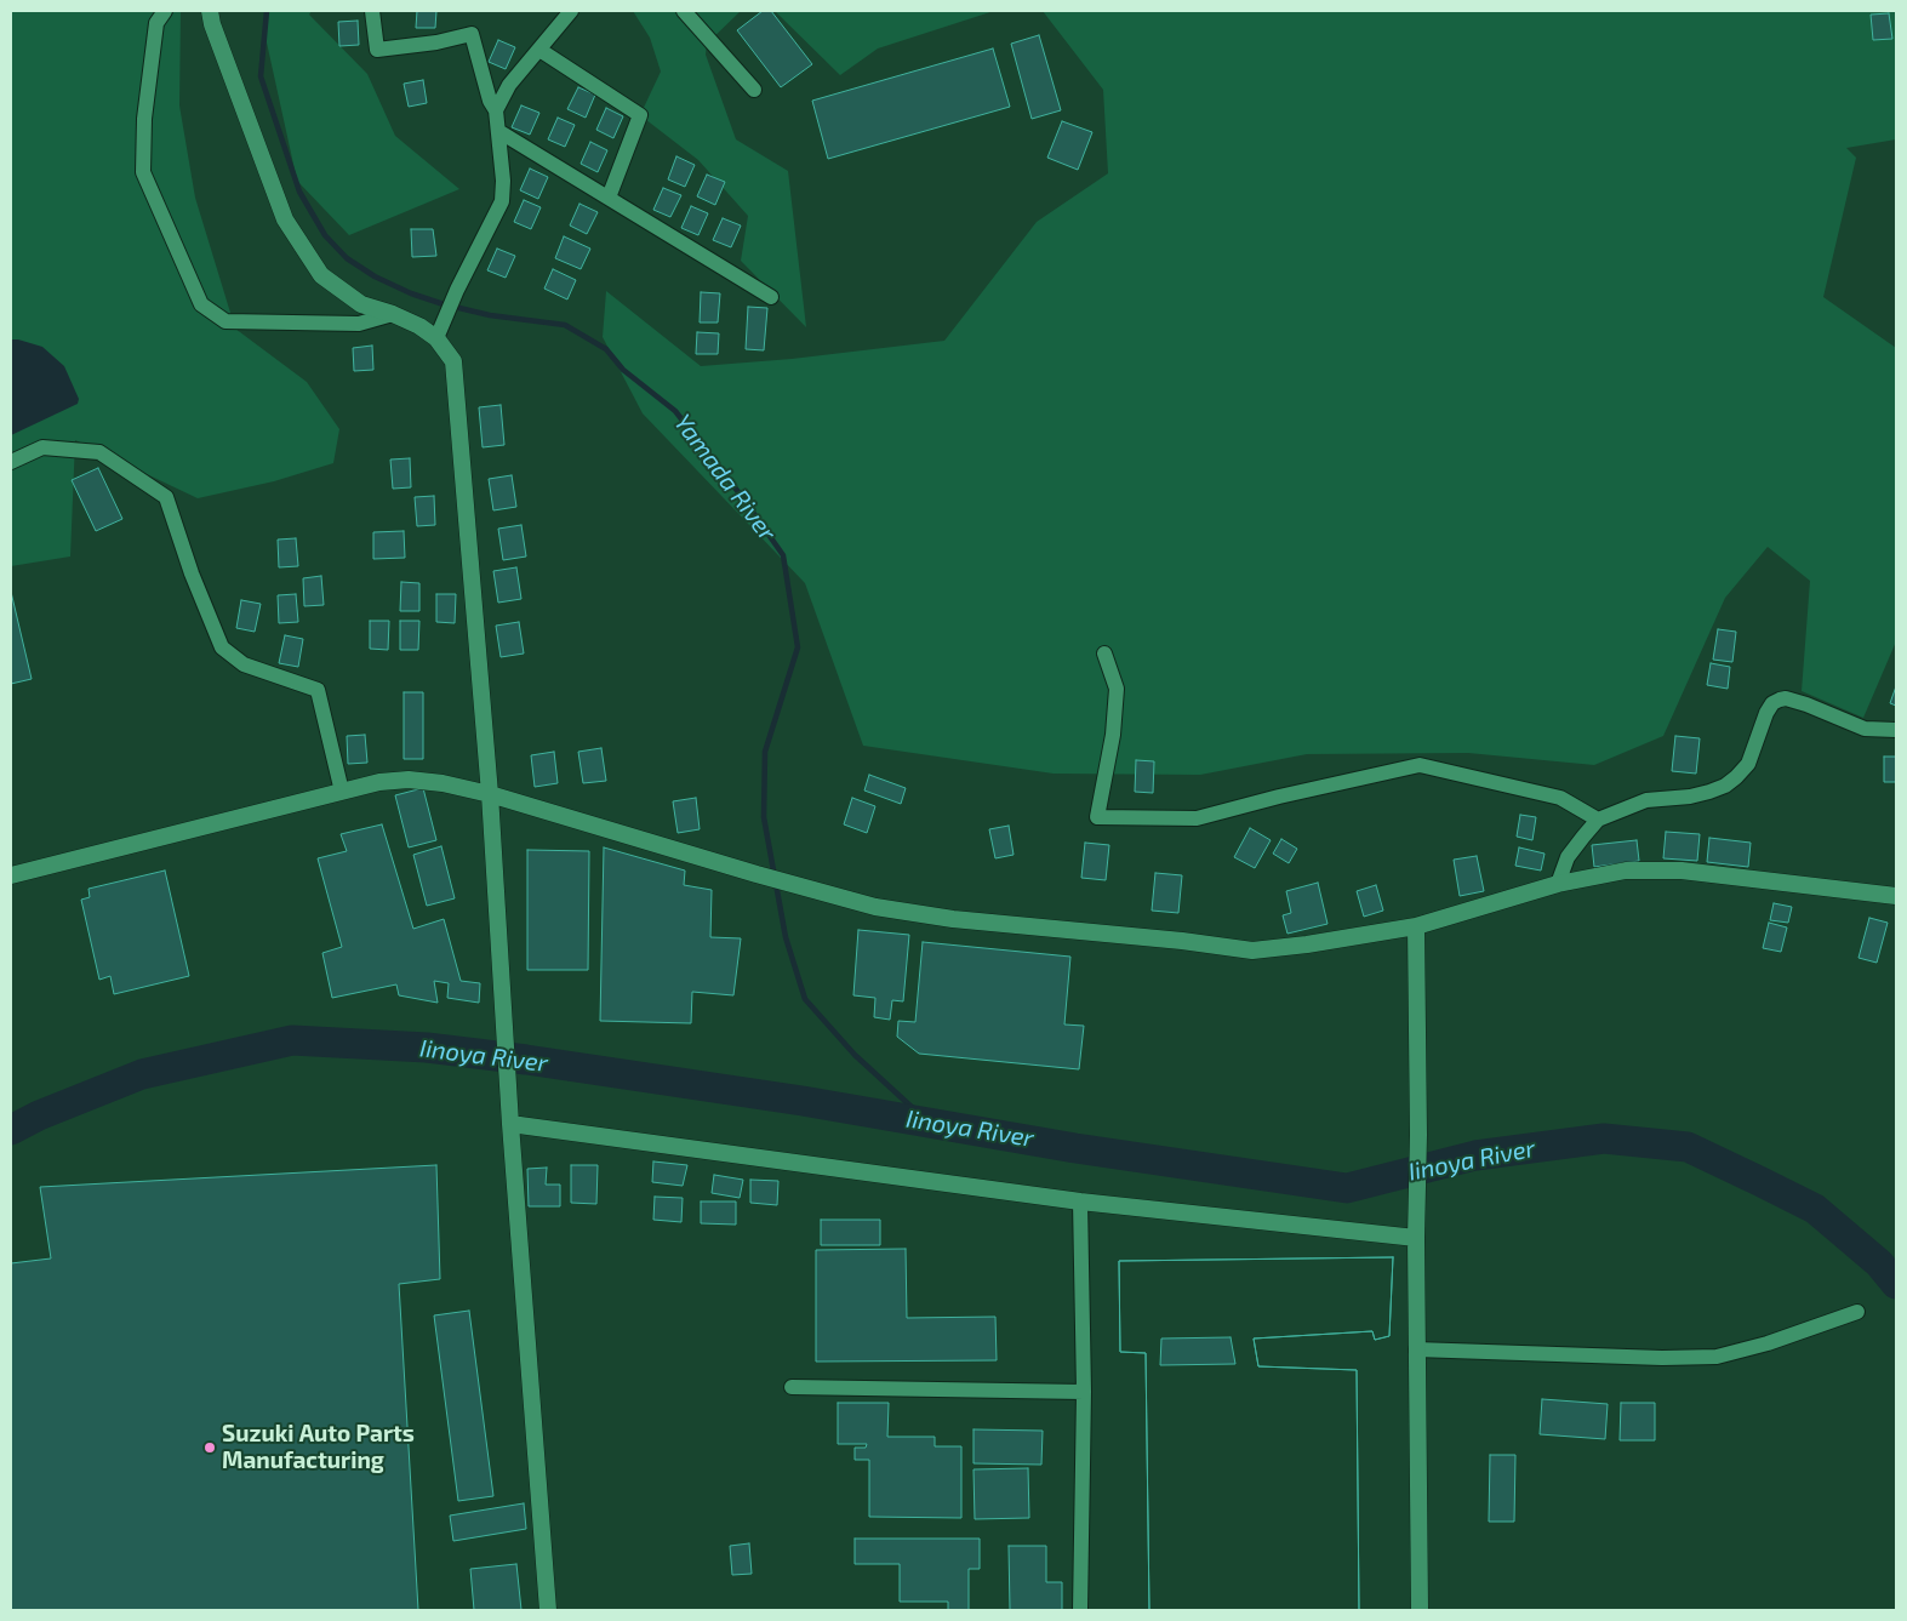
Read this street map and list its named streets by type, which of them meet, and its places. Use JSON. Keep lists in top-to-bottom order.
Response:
{
  "water": ["Yamada River", "Iinoya River"],
  "places": ["Suzuki Auto Parts Manufacturing"]
}
